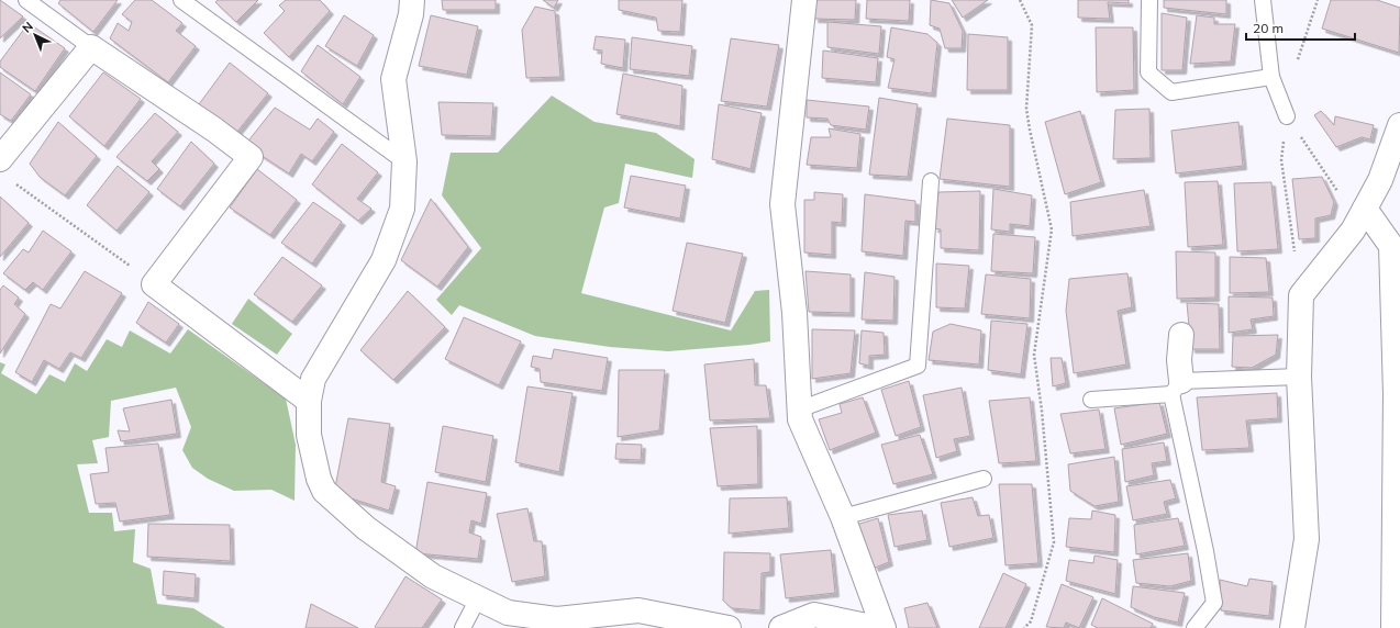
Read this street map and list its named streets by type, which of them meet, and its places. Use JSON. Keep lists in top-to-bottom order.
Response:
{
  "scale_bar": "20 m",
  "north": "top left"
}
